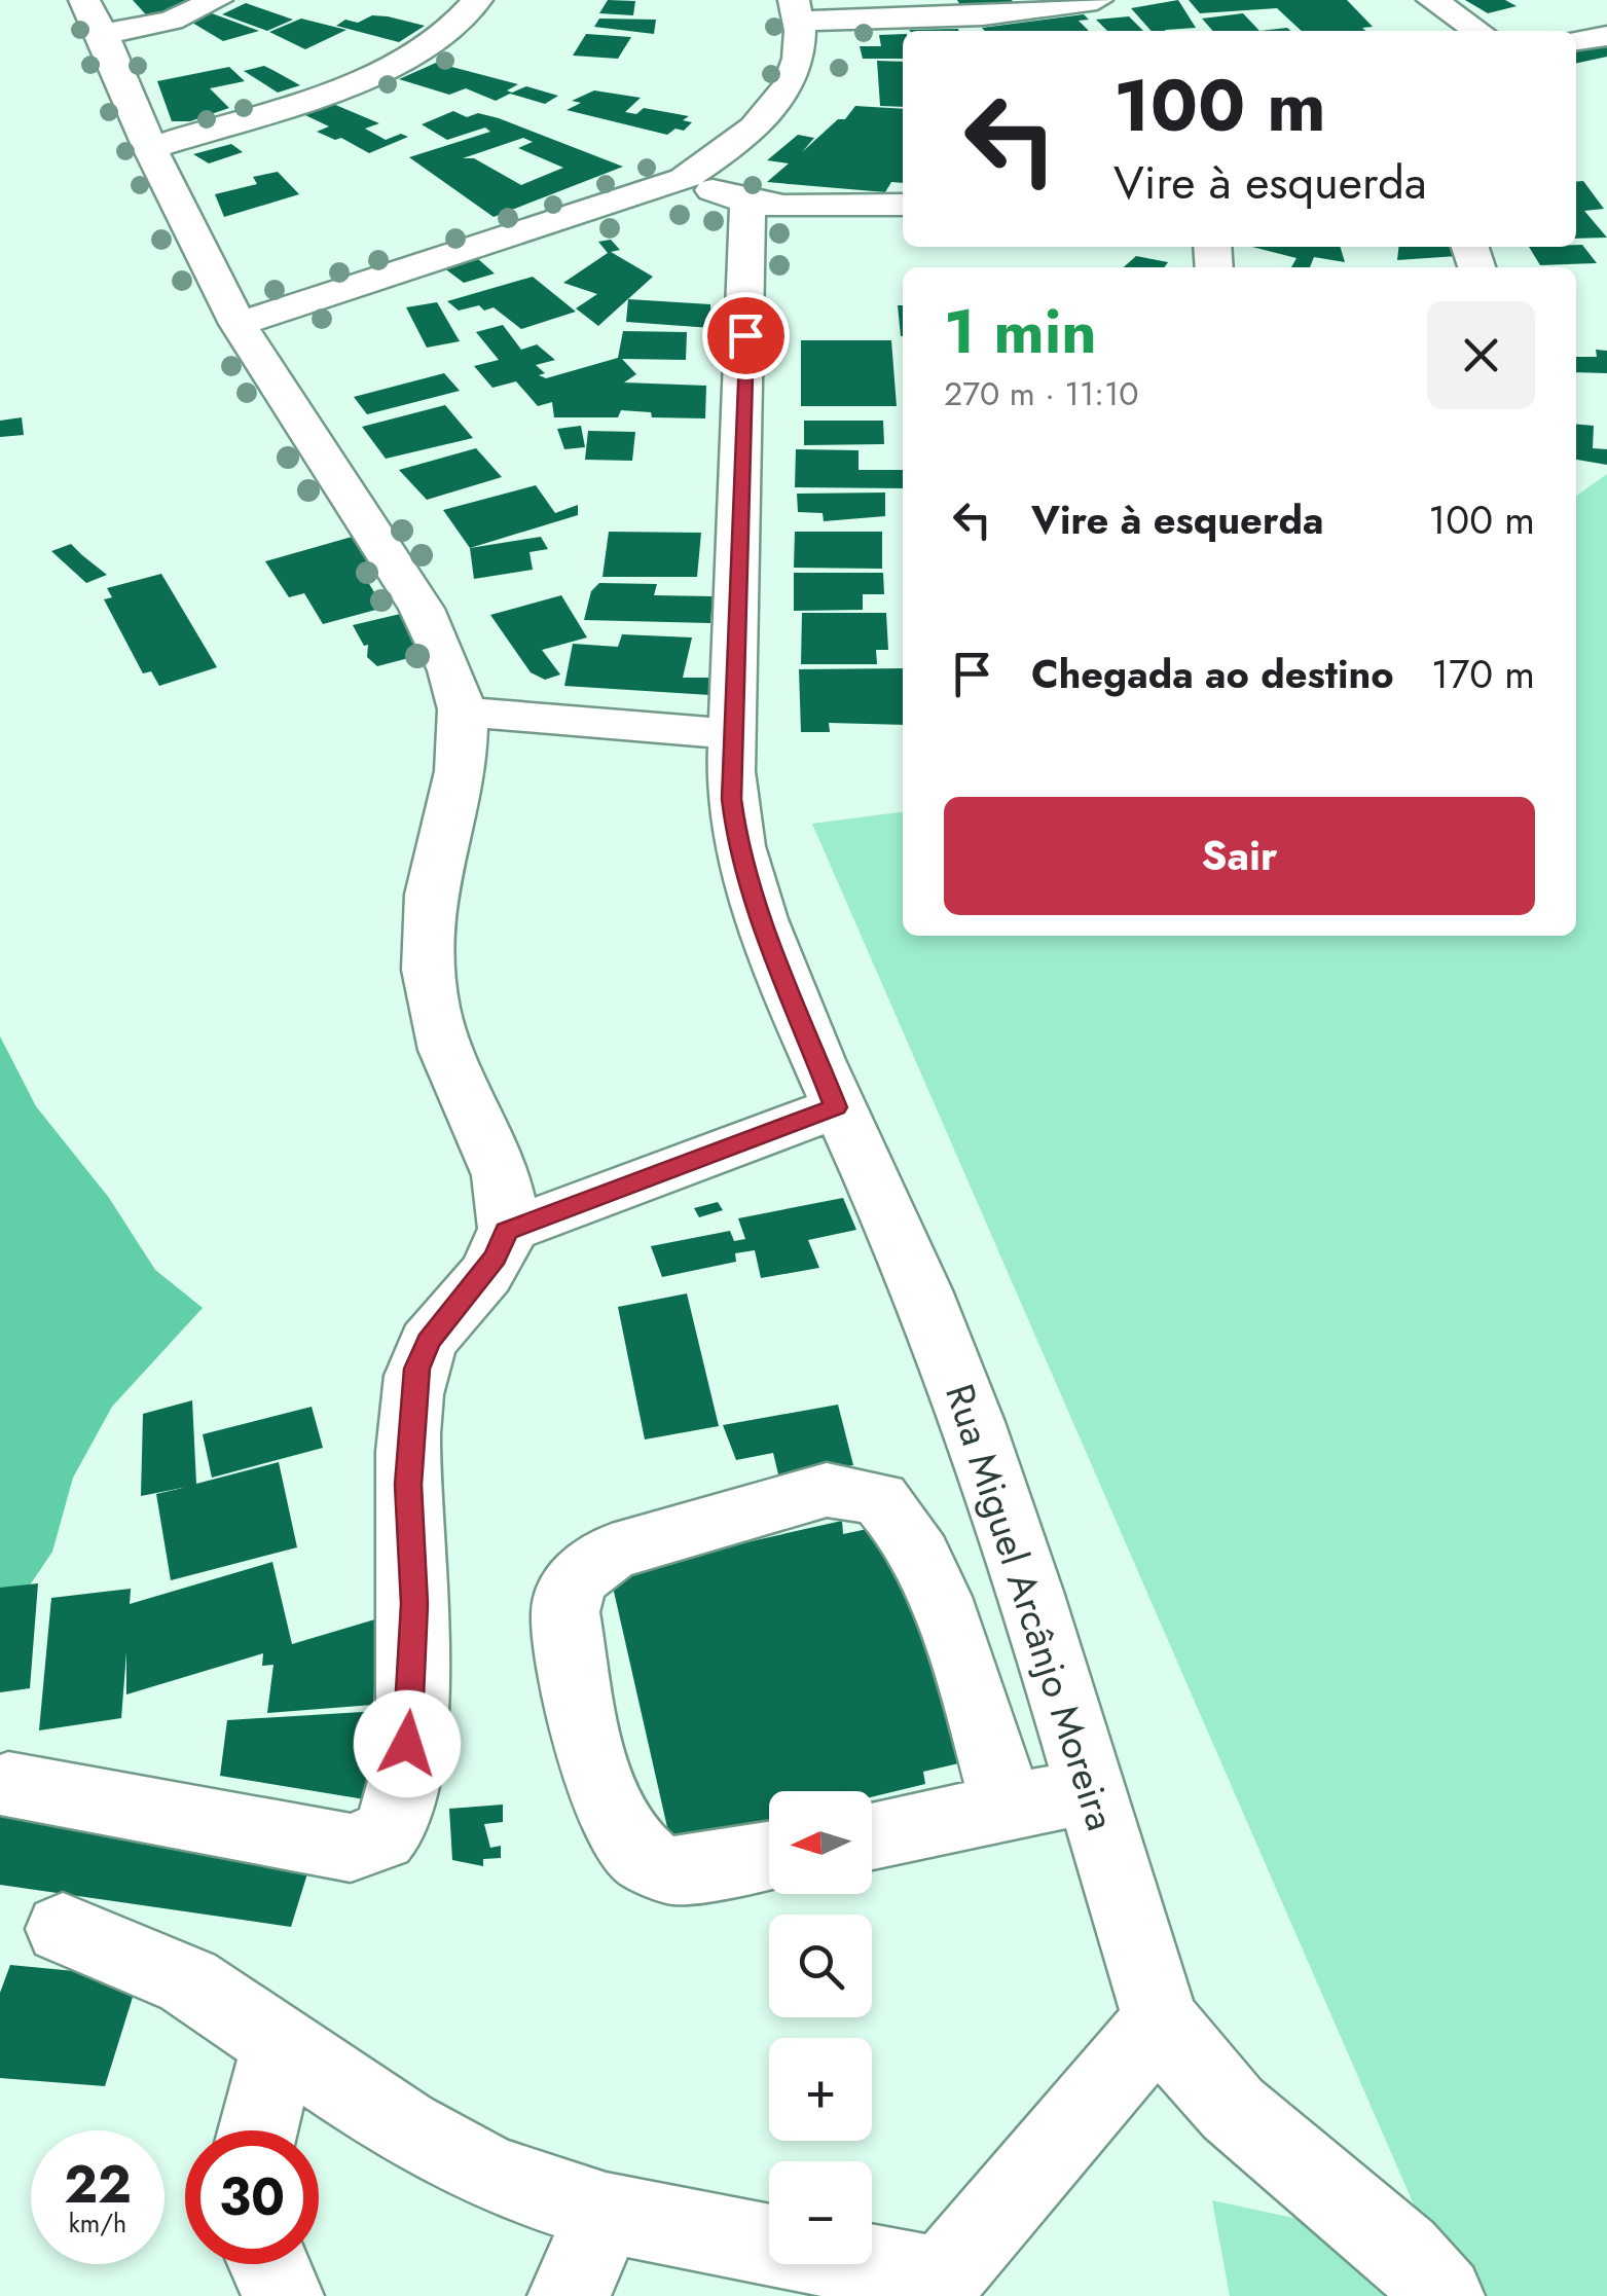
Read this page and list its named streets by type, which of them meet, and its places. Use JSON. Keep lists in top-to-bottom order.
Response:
{
  "streets": {
    "street": ["Rua Miguel Arcânjo Moreira"]
  },
  "north": "left",
  "page": {
    "turn": ["100 m", "Vire à esquerda"],
    "heading": ["1 min", "270 m · 11:10"],
    "list": [
      {
        "name": "Vire à esquerda",
        "value": "100 m"
      },
      {
        "name": "Chegada ao destino",
        "value": "170 m"
      }
    ],
    "buttons": "Sair",
    "map_buttons": ["+", "−"],
    "speed": "22 km/h",
    "limit": "30"
  }
}
